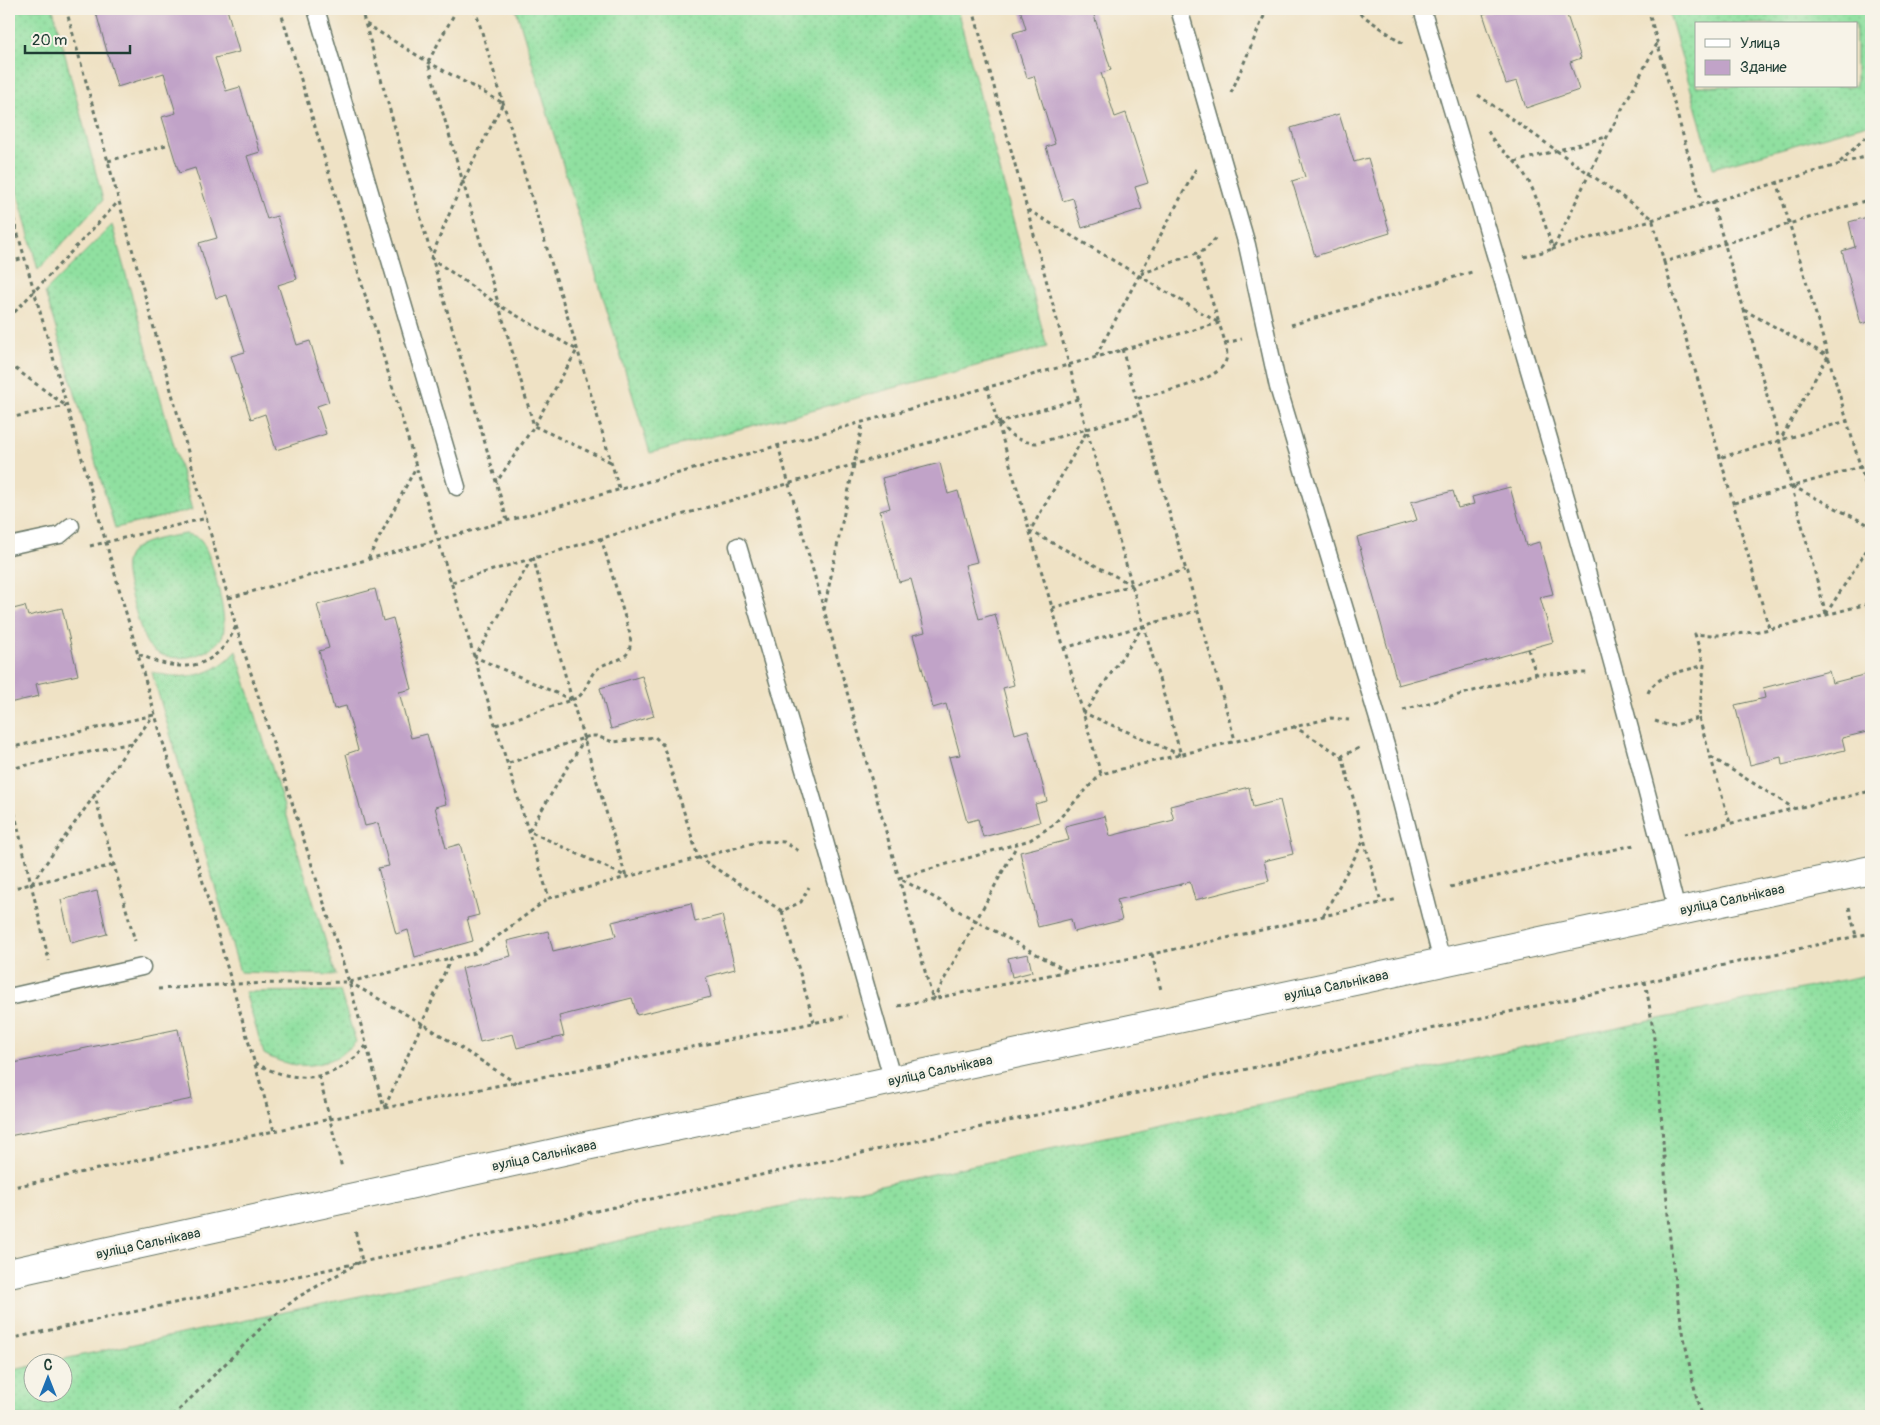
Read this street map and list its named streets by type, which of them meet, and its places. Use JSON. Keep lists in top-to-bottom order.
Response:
{
  "streets": {
    "street": ["вуліца Сальнікава"]
  },
  "legend": ["Улица", "Здание"],
  "scale_bar": "20 m",
  "north": "top"
}
